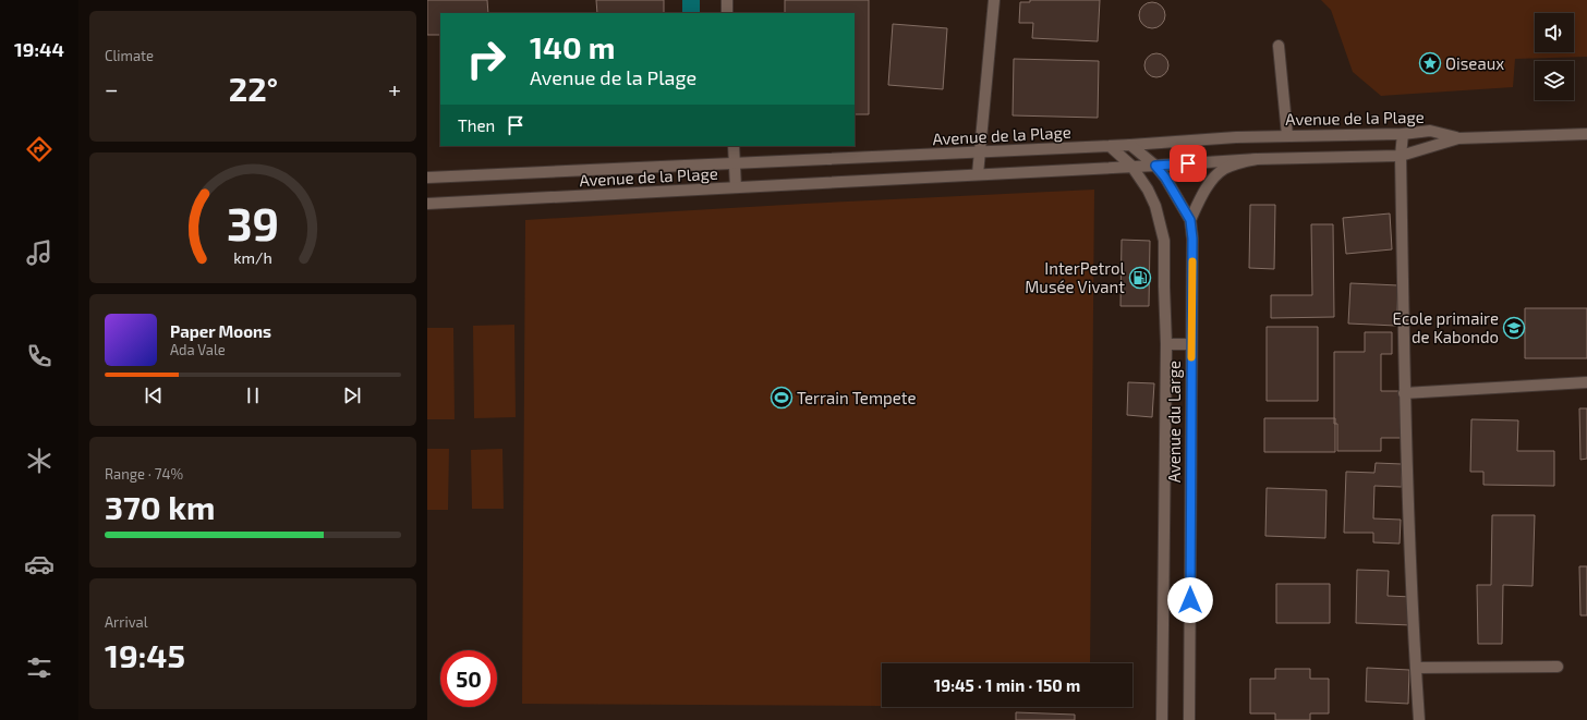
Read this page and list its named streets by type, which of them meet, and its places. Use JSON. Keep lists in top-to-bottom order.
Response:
{
  "streets": {
    "main road": ["Avenue de la Plage", "Avenue du Large"]
  },
  "crossings": [
    ["Avenue de la Plage", "Avenue du Large"]
  ],
  "places": {
    "place": ["Oiseaux"],
    "fuel station": ["InterPetrol Musée Vivant"],
    "school or university": ["Ecole primaire de Kabondo"],
    "sports": ["Terrain Tempete"]
  },
  "page": {
    "tabs": "19:44",
    "tile": [
      "Climate",
      ["Range · 74%", "370 km"],
      ["Arrival", "19:45"]
    ],
    "turn": ["140 m", "Avenue de la Plage"],
    "heat": ["−", "22°", "+"],
    "then": "Then",
    "song": ["Paper Moons", "Ada Vale"],
    "limit": "50",
    "trip": "19:45 · 1 min · 150 m",
    "gauge": ["39", "km/h"]
  }
}
